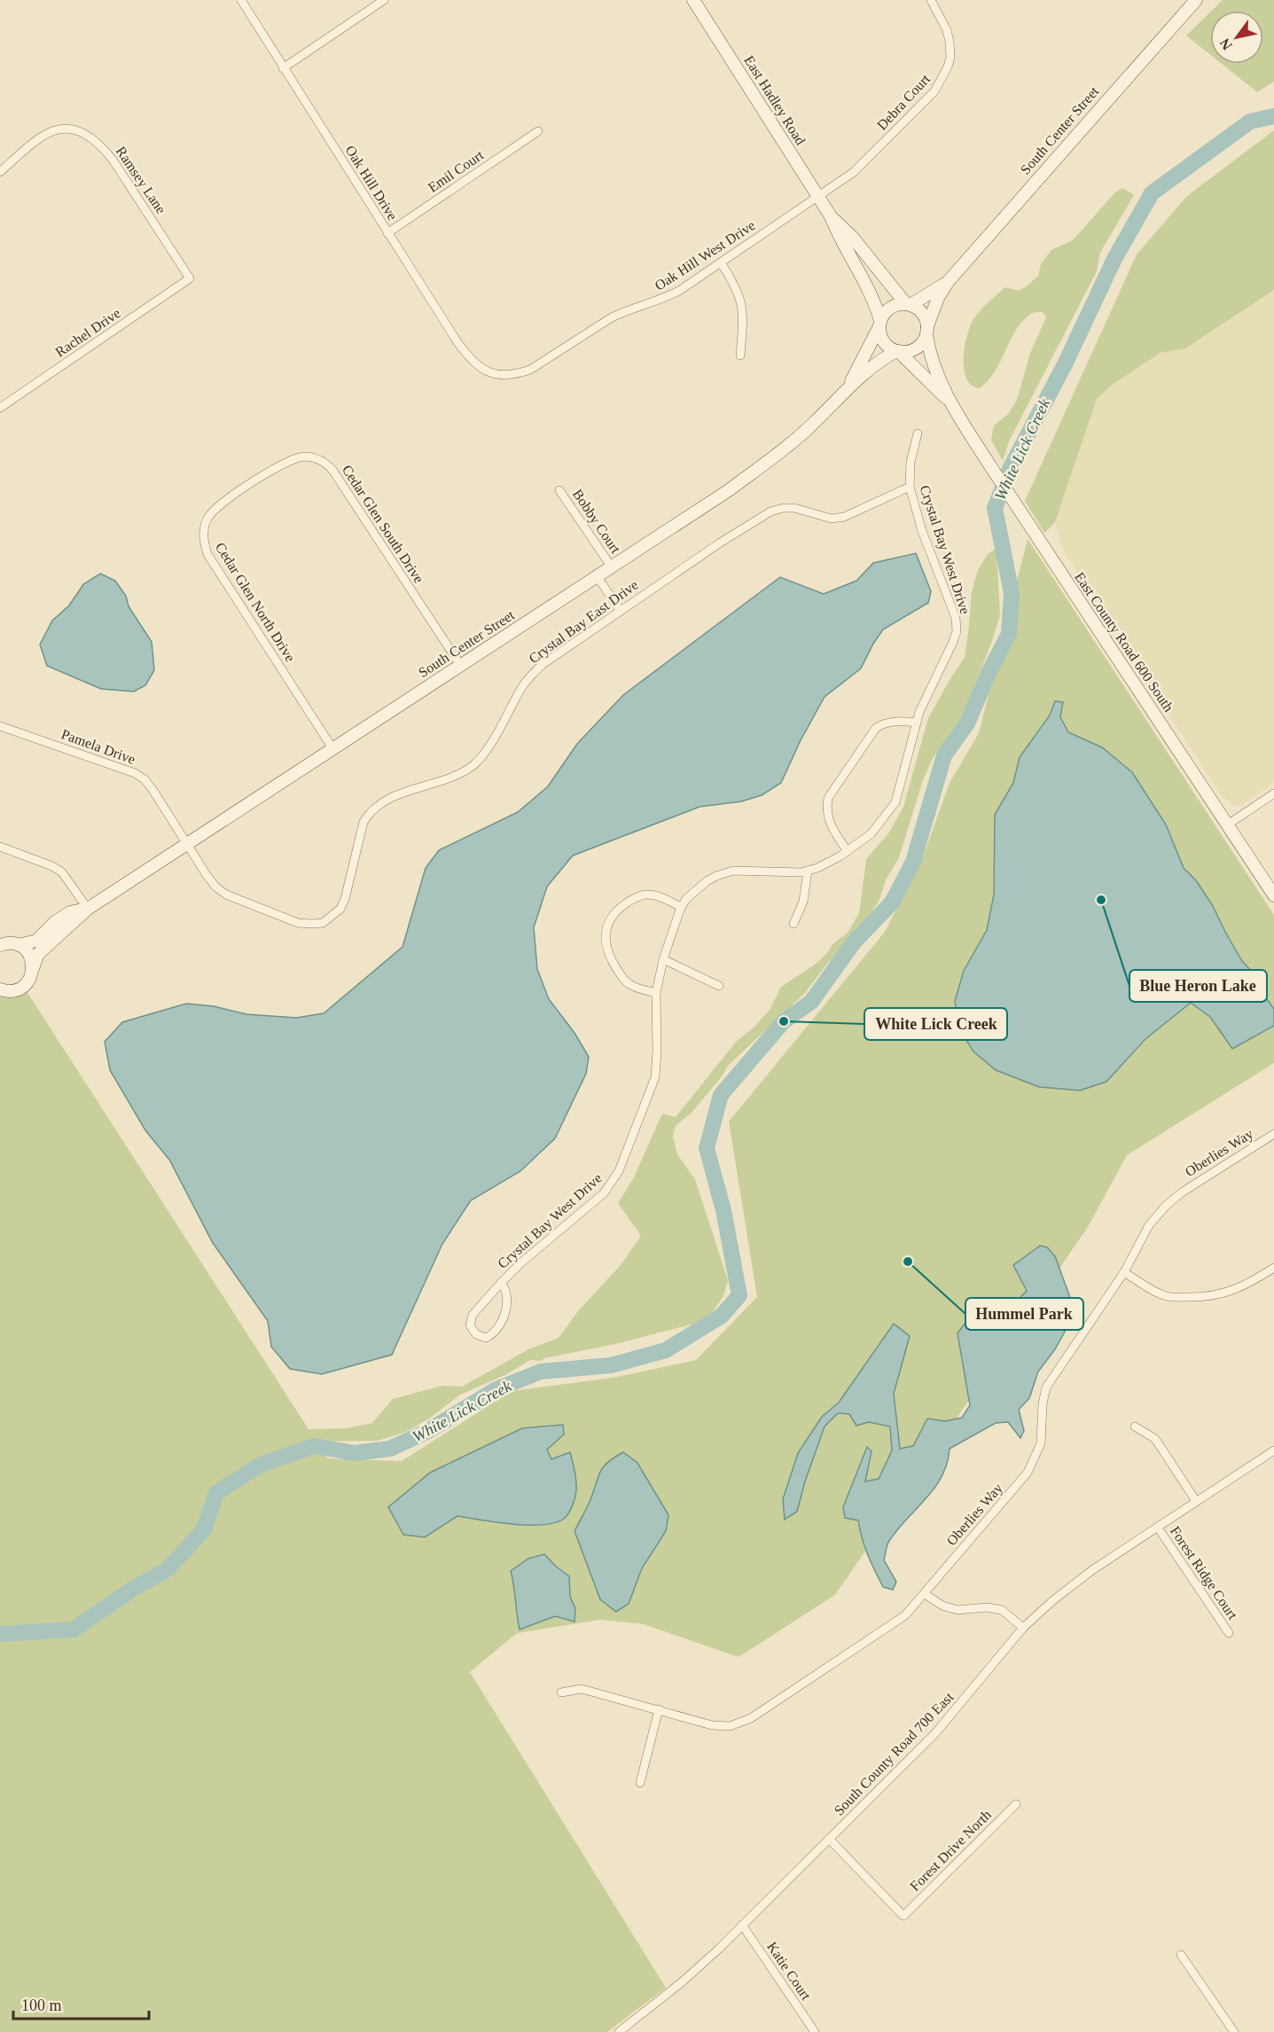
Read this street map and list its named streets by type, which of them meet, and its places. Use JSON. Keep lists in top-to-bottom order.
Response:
{
  "streets": {
    "main road": ["East Hadley Road", "South Center Street", "East County Road 600 South"],
    "street": [
      "Debra Court",
      "Emil Court",
      "Ramsey Lane",
      "Oak Hill Drive",
      "Oak Hill West Drive",
      "Rachel Drive",
      "Bobby Court",
      "Cedar Glen South Drive",
      "Crystal Bay West Drive",
      "Cedar Glen North Drive",
      "Crystal Bay East Drive",
      "Pamela Drive",
      "Oberlies Way",
      "Forest Ridge Court",
      "South County Road 700 East",
      "Forest Drive North",
      "Katie Court"
    ]
  },
  "crossings": [
    ["East Hadley Road", "Debra Court"],
    ["East Hadley Road", "South Center Street"],
    ["East Hadley Road", "Oak Hill West Drive"],
    ["East Hadley Road", "East County Road 600 South"],
    ["Debra Court", "Oak Hill West Drive"],
    ["South Center Street", "Bobby Court"],
    ["South Center Street", "Cedar Glen South Drive"],
    ["South Center Street", "Cedar Glen North Drive"],
    ["South Center Street", "Crystal Bay East Drive"],
    ["South Center Street", "East County Road 600 South"],
    ["South Center Street", "Pamela Drive"],
    ["Emil Court", "Oak Hill Drive"],
    ["Ramsey Lane", "Rachel Drive"],
    ["Oak Hill Drive", "Oak Hill West Drive"],
    ["Cedar Glen South Drive", "Cedar Glen North Drive"],
    ["Crystal Bay West Drive", "Crystal Bay East Drive"],
    ["Crystal Bay East Drive", "Pamela Drive"],
    ["Forest Ridge Court", "South County Road 700 East"],
    ["South County Road 700 East", "Forest Drive North"],
    ["South County Road 700 East", "Katie Court"]
  ],
  "water": ["White Lick Creek"],
  "places": ["Blue Heron Lake", "White Lick Creek", "Hummel Park"],
  "scale_bar": "100 m",
  "north": "bottom left"
}
